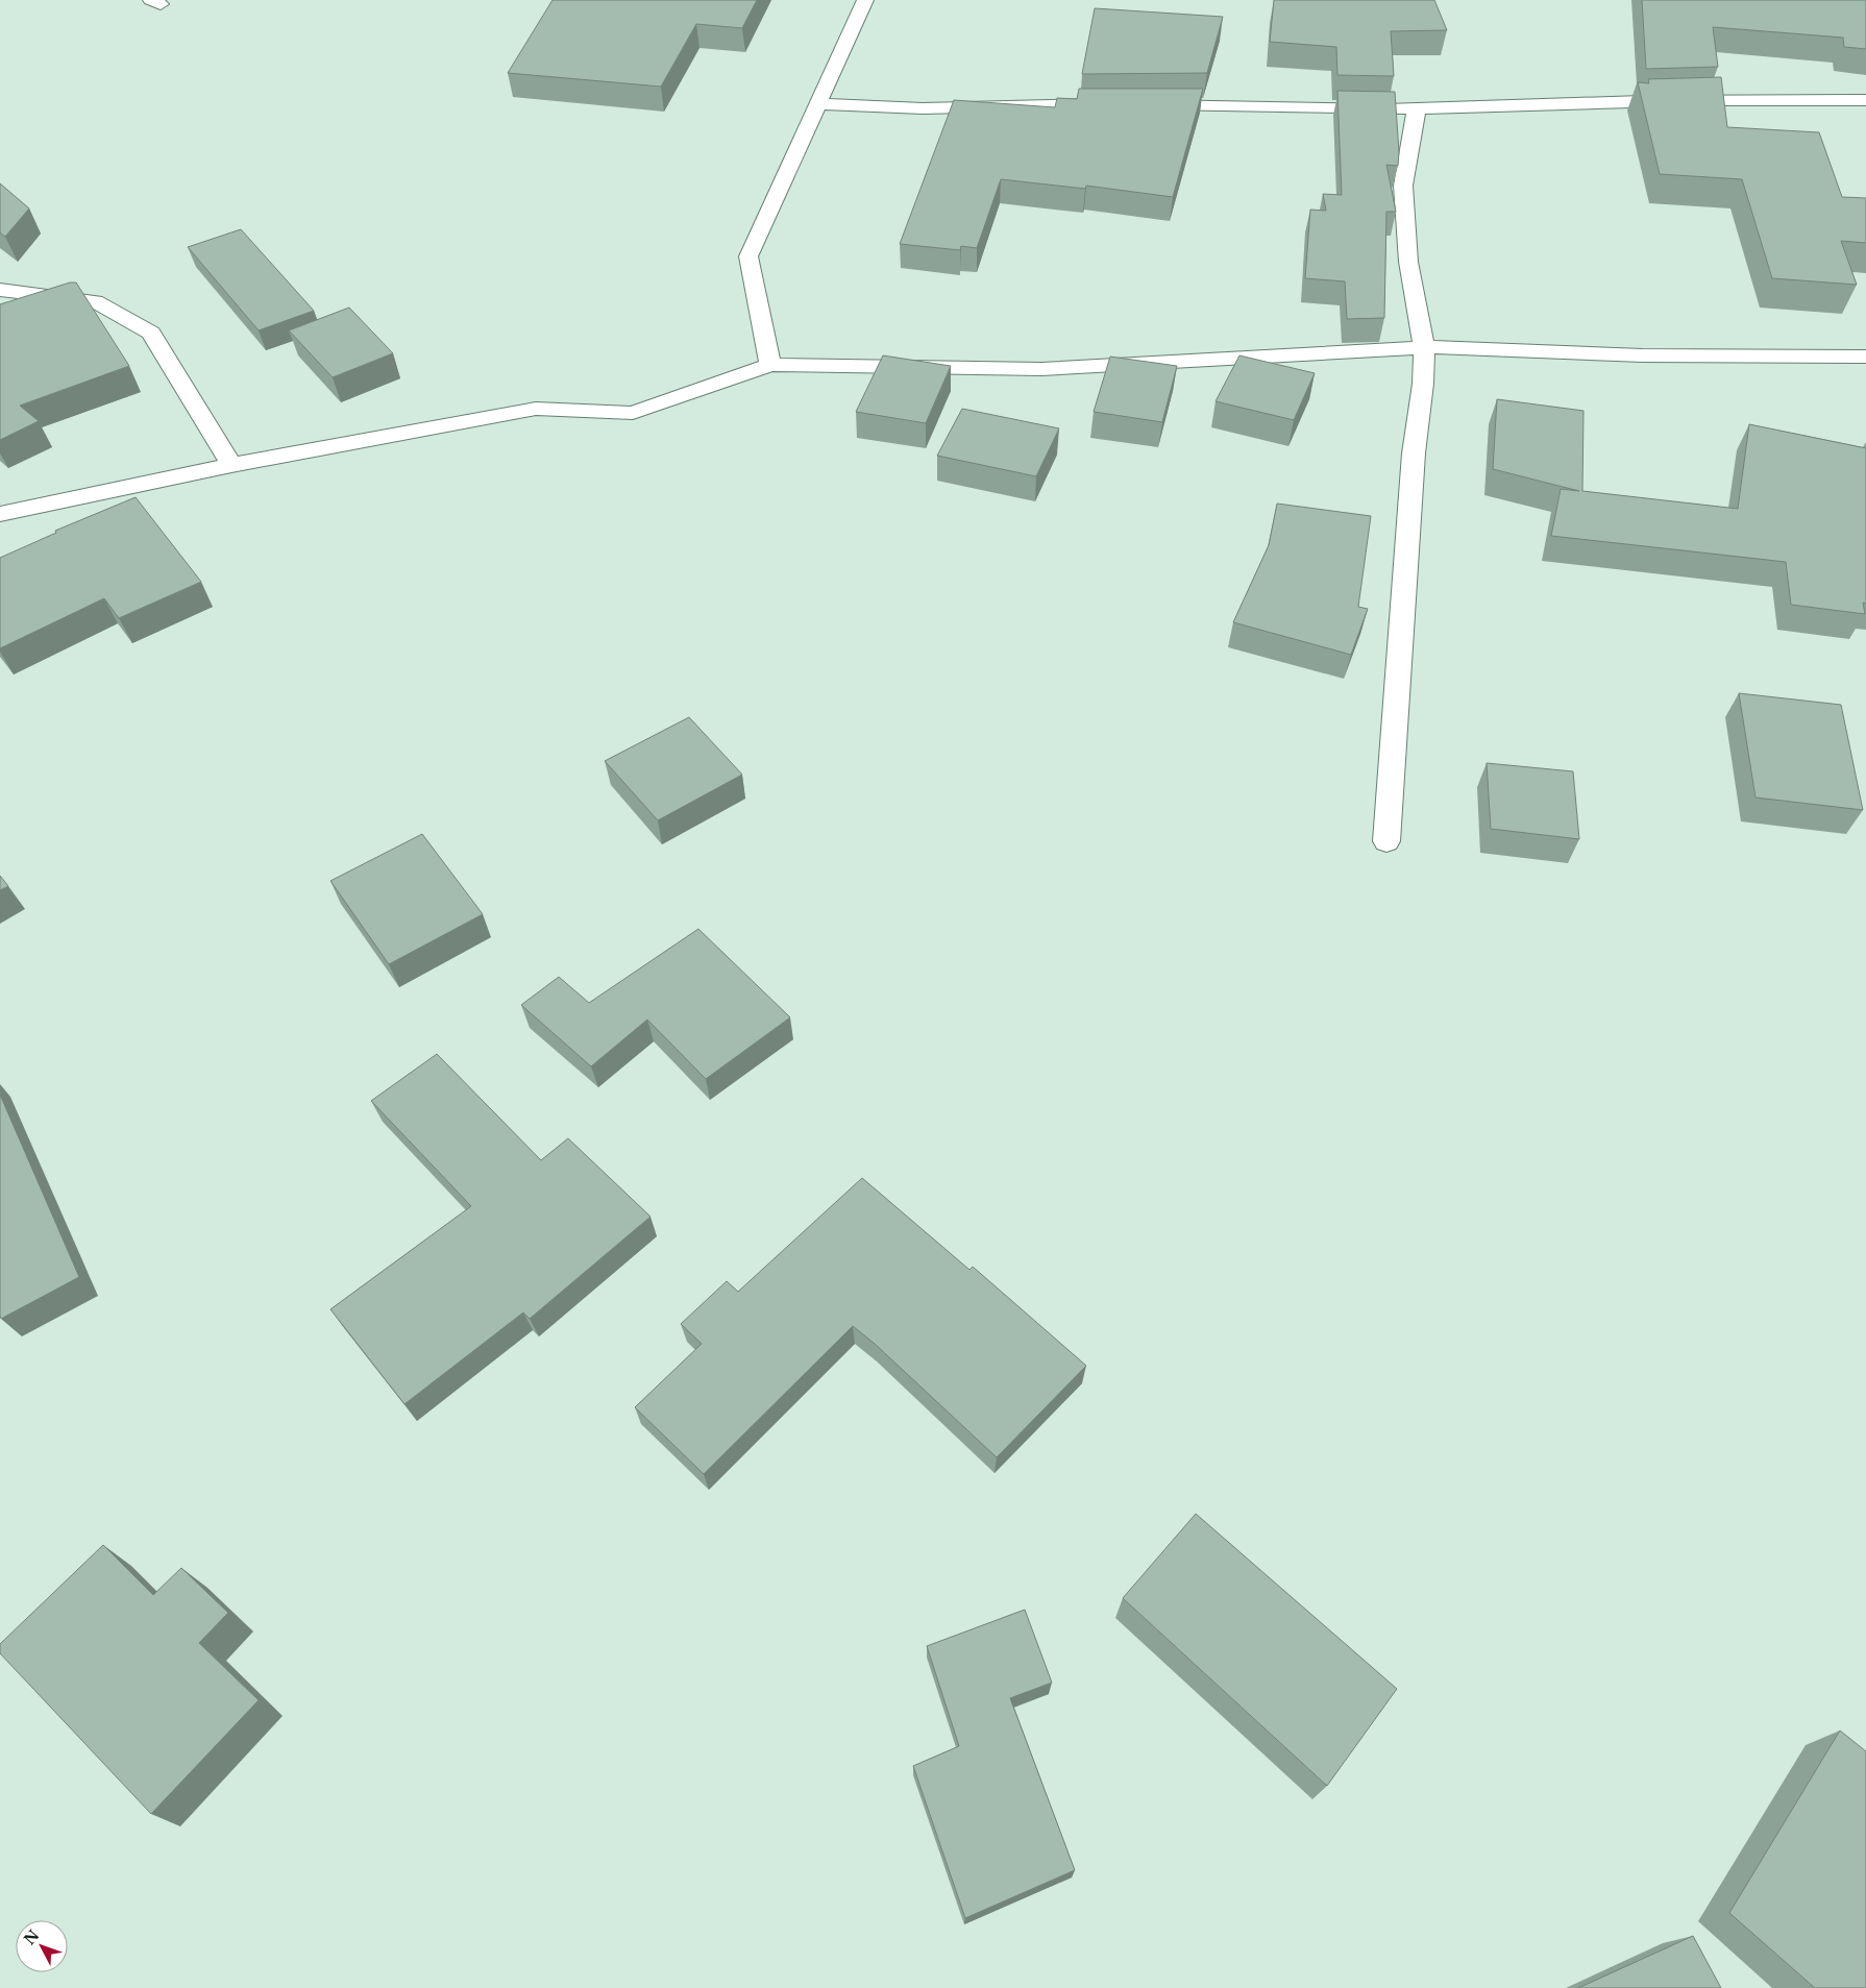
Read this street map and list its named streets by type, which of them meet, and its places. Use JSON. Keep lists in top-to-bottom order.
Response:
{
  "north": "top left"
}
